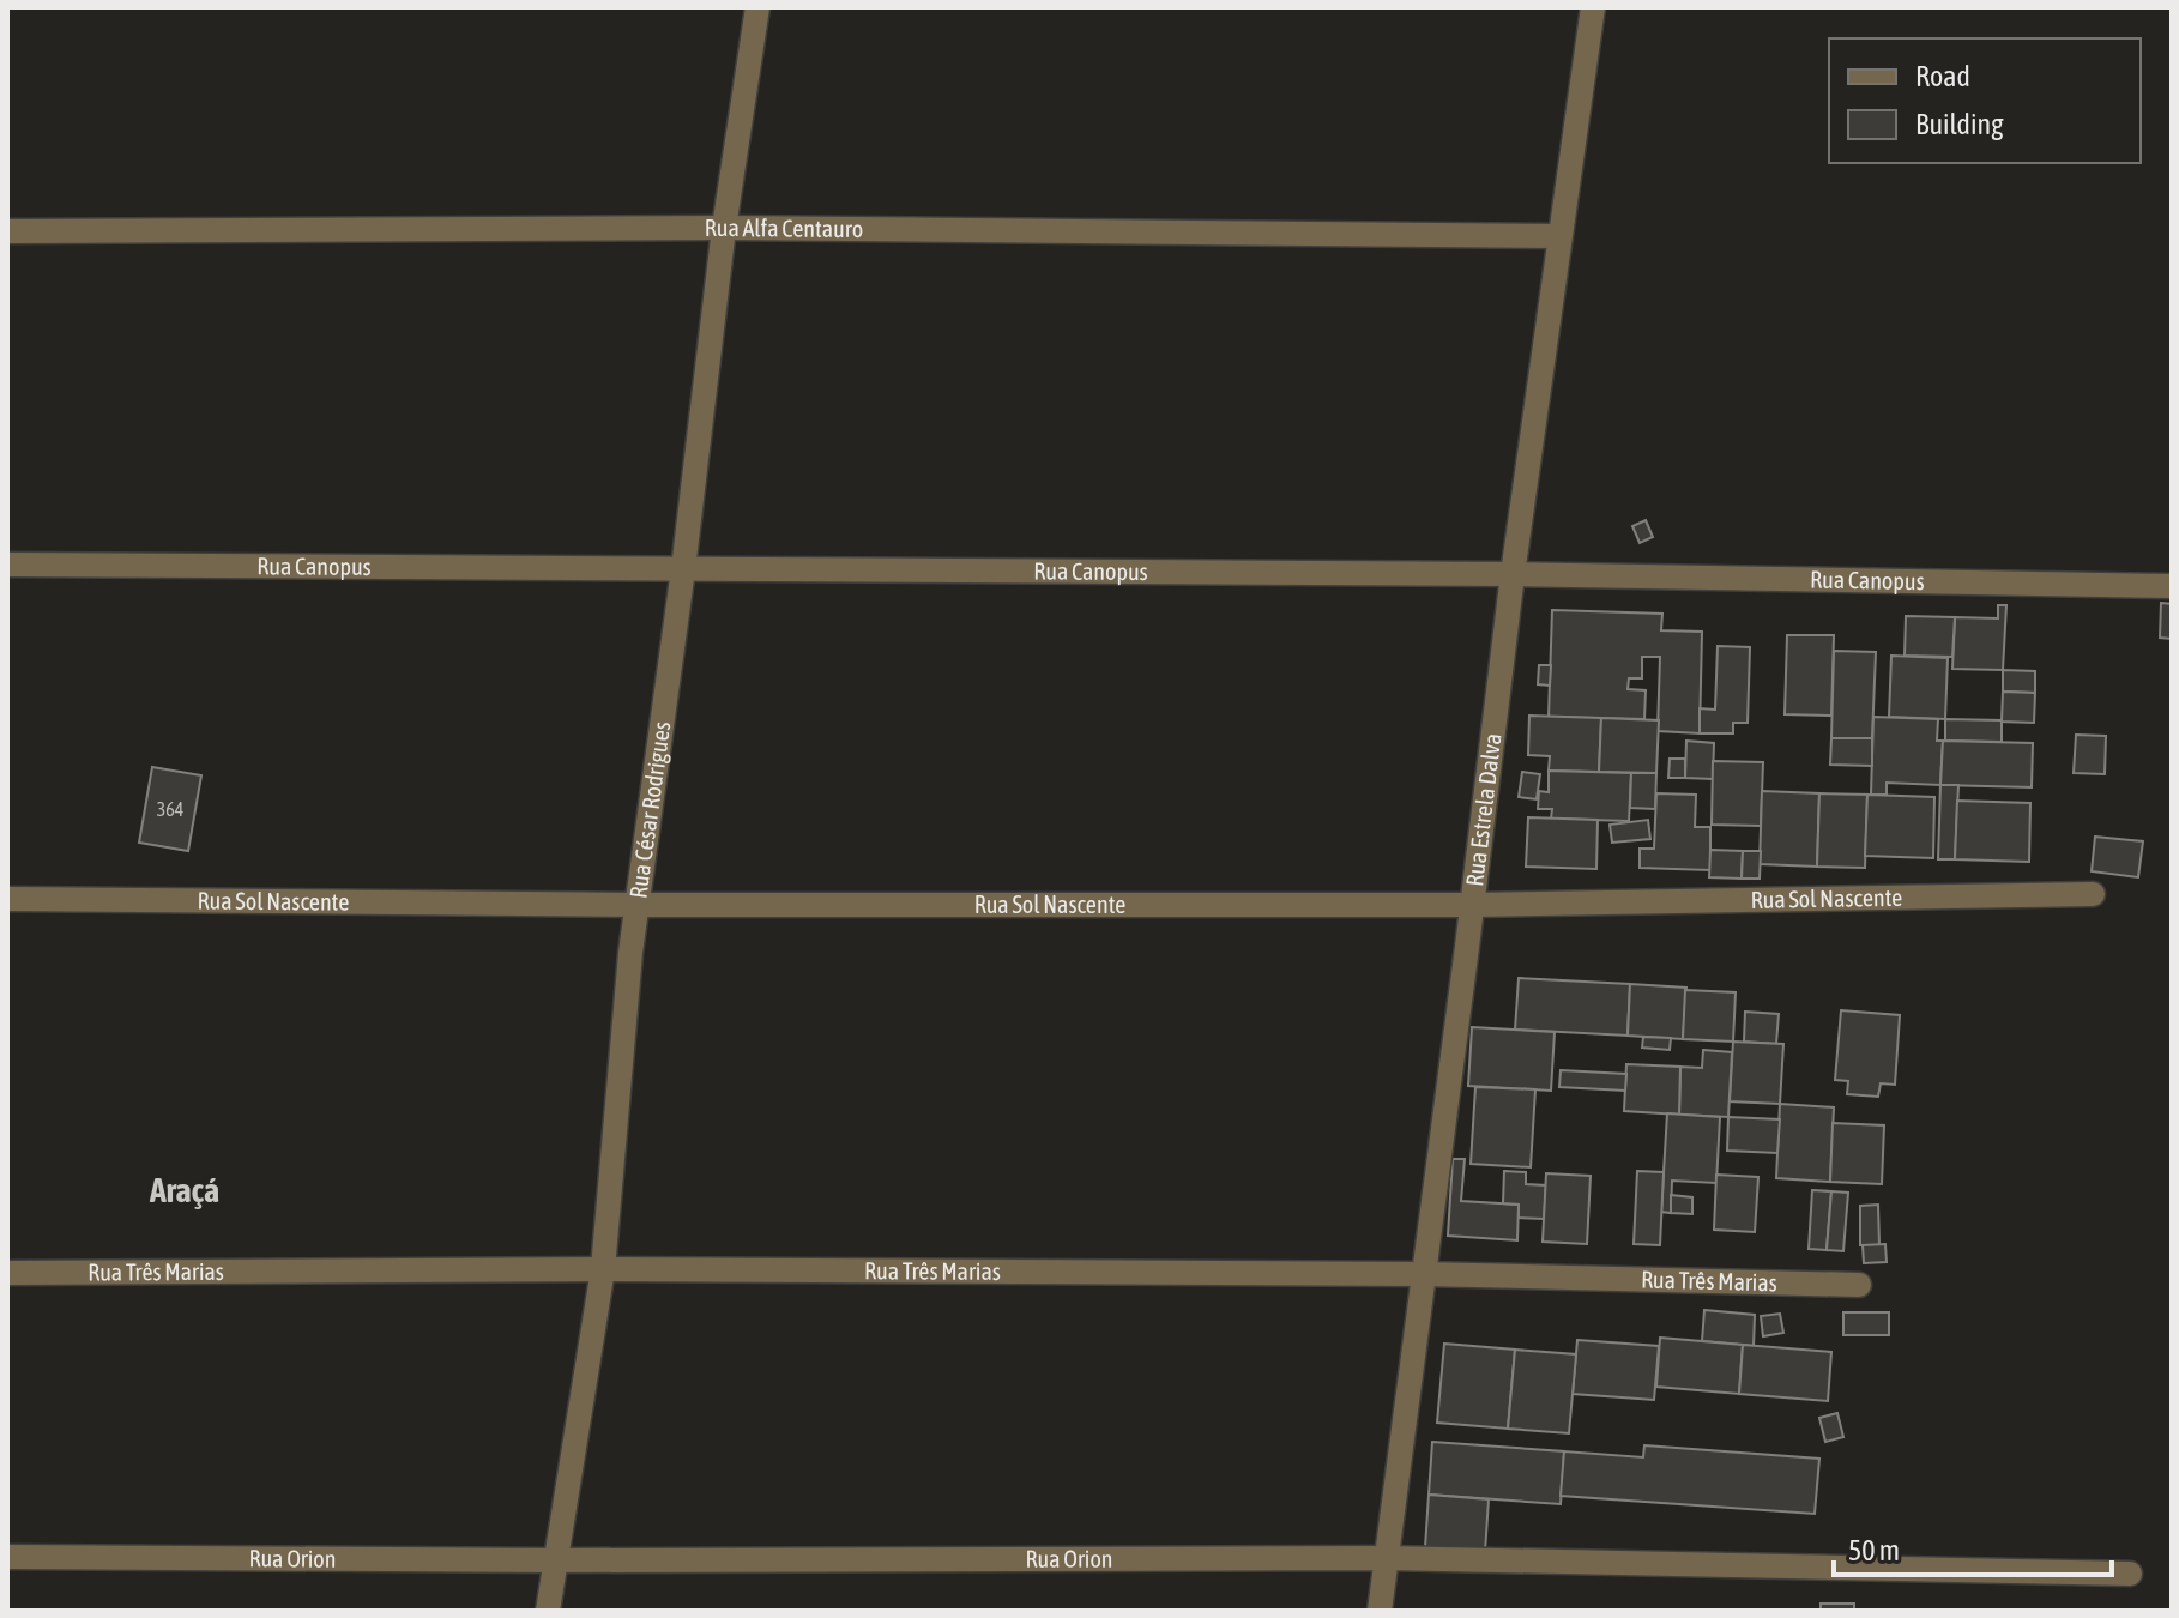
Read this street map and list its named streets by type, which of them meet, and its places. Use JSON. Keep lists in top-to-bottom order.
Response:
{
  "streets": {
    "street": [
      "Rua Alfa Centauro",
      "Rua Canopus",
      "Rua César Rodrigues",
      "Rua Estrela Dalva",
      "Rua Sol Nascente",
      "Rua Três Marias",
      "Rua Orion"
    ]
  },
  "crossings": [
    ["Rua Alfa Centauro", "Rua César Rodrigues"],
    ["Rua Alfa Centauro", "Rua Estrela Dalva"],
    ["Rua Canopus", "Rua César Rodrigues"],
    ["Rua Canopus", "Rua Estrela Dalva"],
    ["Rua César Rodrigues", "Rua Sol Nascente"],
    ["Rua César Rodrigues", "Rua Três Marias"],
    ["Rua César Rodrigues", "Rua Orion"],
    ["Rua Estrela Dalva", "Rua Sol Nascente"],
    ["Rua Estrela Dalva", "Rua Três Marias"],
    ["Rua Estrela Dalva", "Rua Orion"]
  ],
  "districts": ["Araçá"],
  "house_numbers": ["364"],
  "legend": ["Road", "Building"],
  "scale_bar": "50 m"
}
